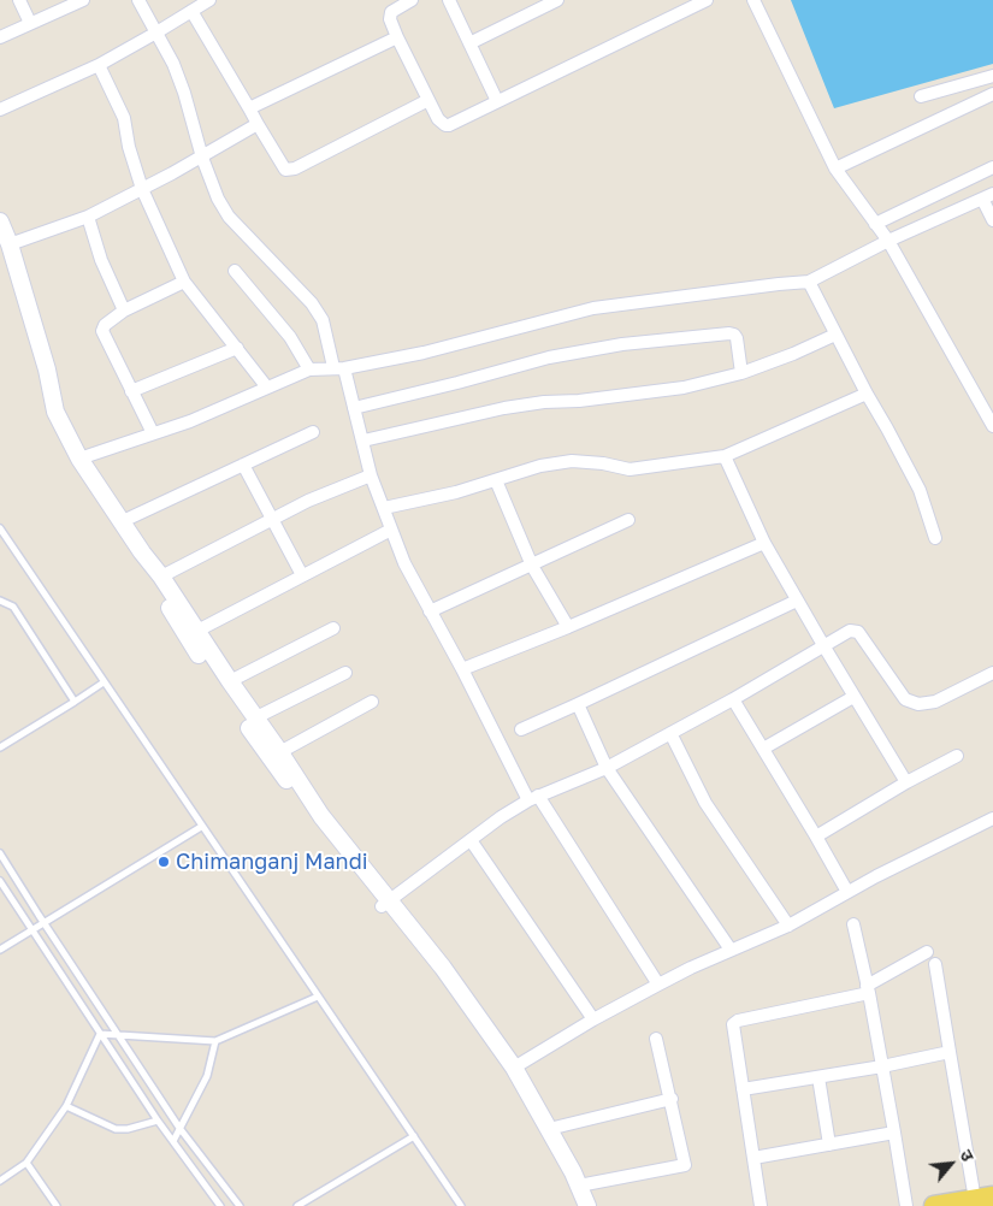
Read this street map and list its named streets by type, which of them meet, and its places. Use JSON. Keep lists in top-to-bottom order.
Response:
{
  "places": ["Chimanganj Mandi"],
  "north": "top right"
}
